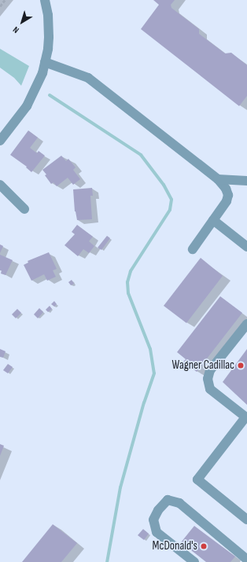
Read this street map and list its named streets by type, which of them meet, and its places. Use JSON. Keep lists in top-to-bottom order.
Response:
{
  "places": ["Wagner Cadillac", "McDonald's"],
  "north": "bottom left"
}
